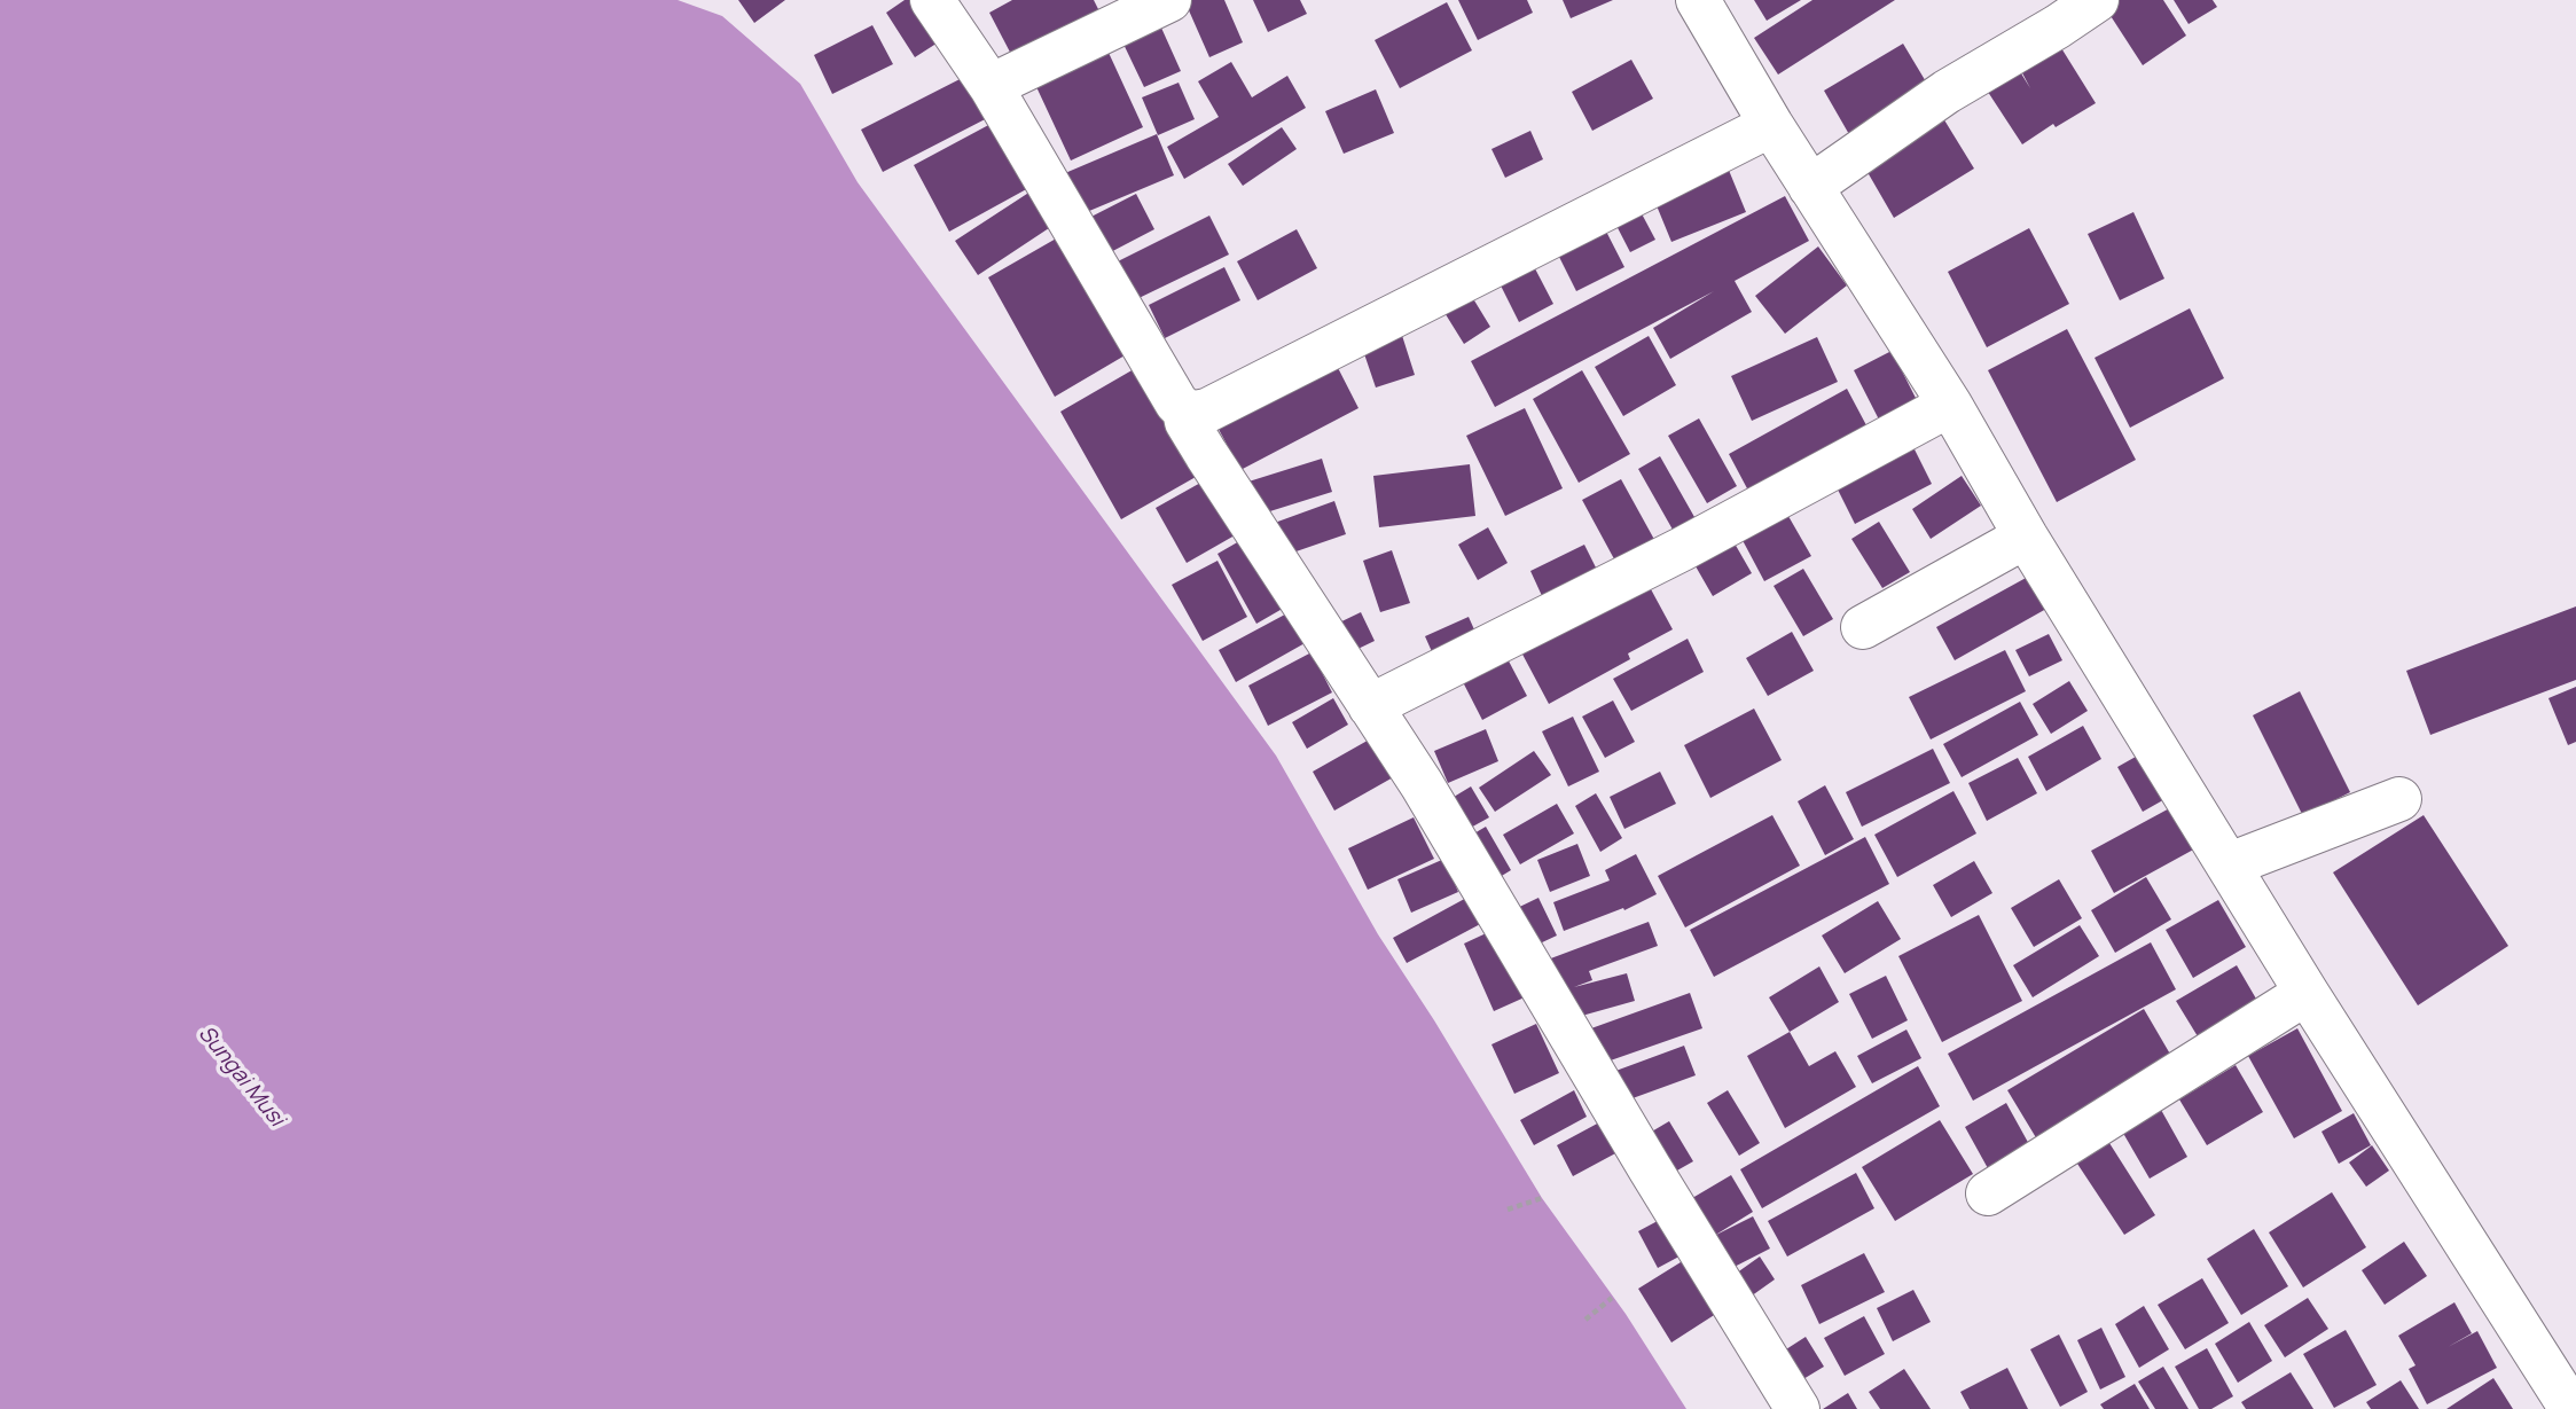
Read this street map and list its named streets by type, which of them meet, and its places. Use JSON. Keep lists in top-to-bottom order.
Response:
{
  "water": ["Sungai Musi"]
}
